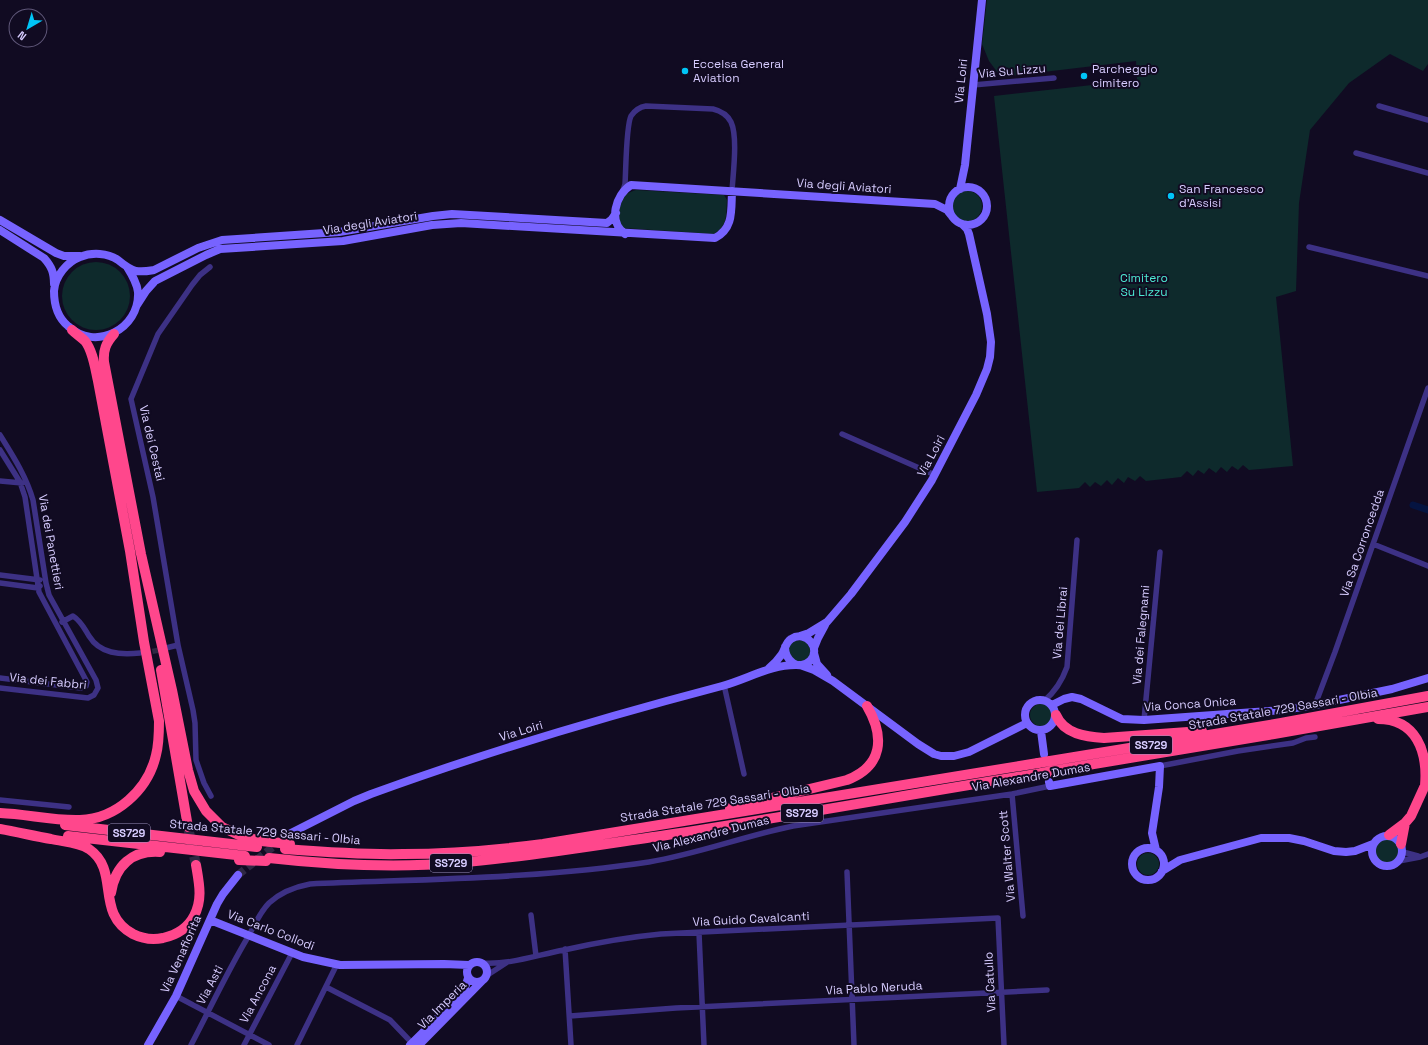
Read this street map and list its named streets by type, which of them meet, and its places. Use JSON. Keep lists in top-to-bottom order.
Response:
{
  "streets": {
    "highway": ["Strada Statale 729 Sassari - Olbia", "SS729"],
    "street": [
      "Via Su Lizzu",
      "Via Loiri",
      "Via degli Aviatori",
      "Via dei Cestai",
      "Via dei Panettieri",
      "Via Sa Corroncedda",
      "Via dei Librai",
      "Via dei Falegnami",
      "Via dei Fabbri",
      "Via Conca Onica",
      "Via Alexandre Dumas",
      "Via Walter Scott",
      "Via Guido Cavalcanti",
      "Via Carlo Collodi",
      "Via Venafiorita",
      "Via Catullo",
      "Via Asti",
      "Via Pablo Neruda",
      "Via Ancona",
      "Via Imperia"
    ]
  },
  "crossings": [
    ["Via Su Lizzu", "Via Loiri"],
    ["Via Loiri", "Strada Statale 729 Sassari - Olbia"],
    ["Via dei Panettieri", "Via dei Fabbri"],
    ["Via Sa Corroncedda", "Via Conca Onica"],
    ["Via dei Librai", "Via Conca Onica"],
    ["Via dei Falegnami", "Via Conca Onica"],
    ["Via Alexandre Dumas", "Via Walter Scott"],
    ["Via Alexandre Dumas", "Via Carlo Collodi"],
    ["Via Alexandre Dumas", "Via Asti"],
    ["Via Guido Cavalcanti", "Via Carlo Collodi"],
    ["Via Guido Cavalcanti", "Via Catullo"],
    ["Via Guido Cavalcanti", "Via Imperia"],
    ["Via Carlo Collodi", "Via Venafiorita"],
    ["Via Carlo Collodi", "Via Asti"],
    ["Via Carlo Collodi", "Via Ancona"],
    ["Via Carlo Collodi", "Via Imperia"],
    ["Via Catullo", "Via Pablo Neruda"]
  ],
  "parks": ["Cimitero Su Lizzu"],
  "places": ["Eccelsa General Aviation", "Parcheggio cimitero", "San Francesco d'Assisi"],
  "north": "bottom left"
}
